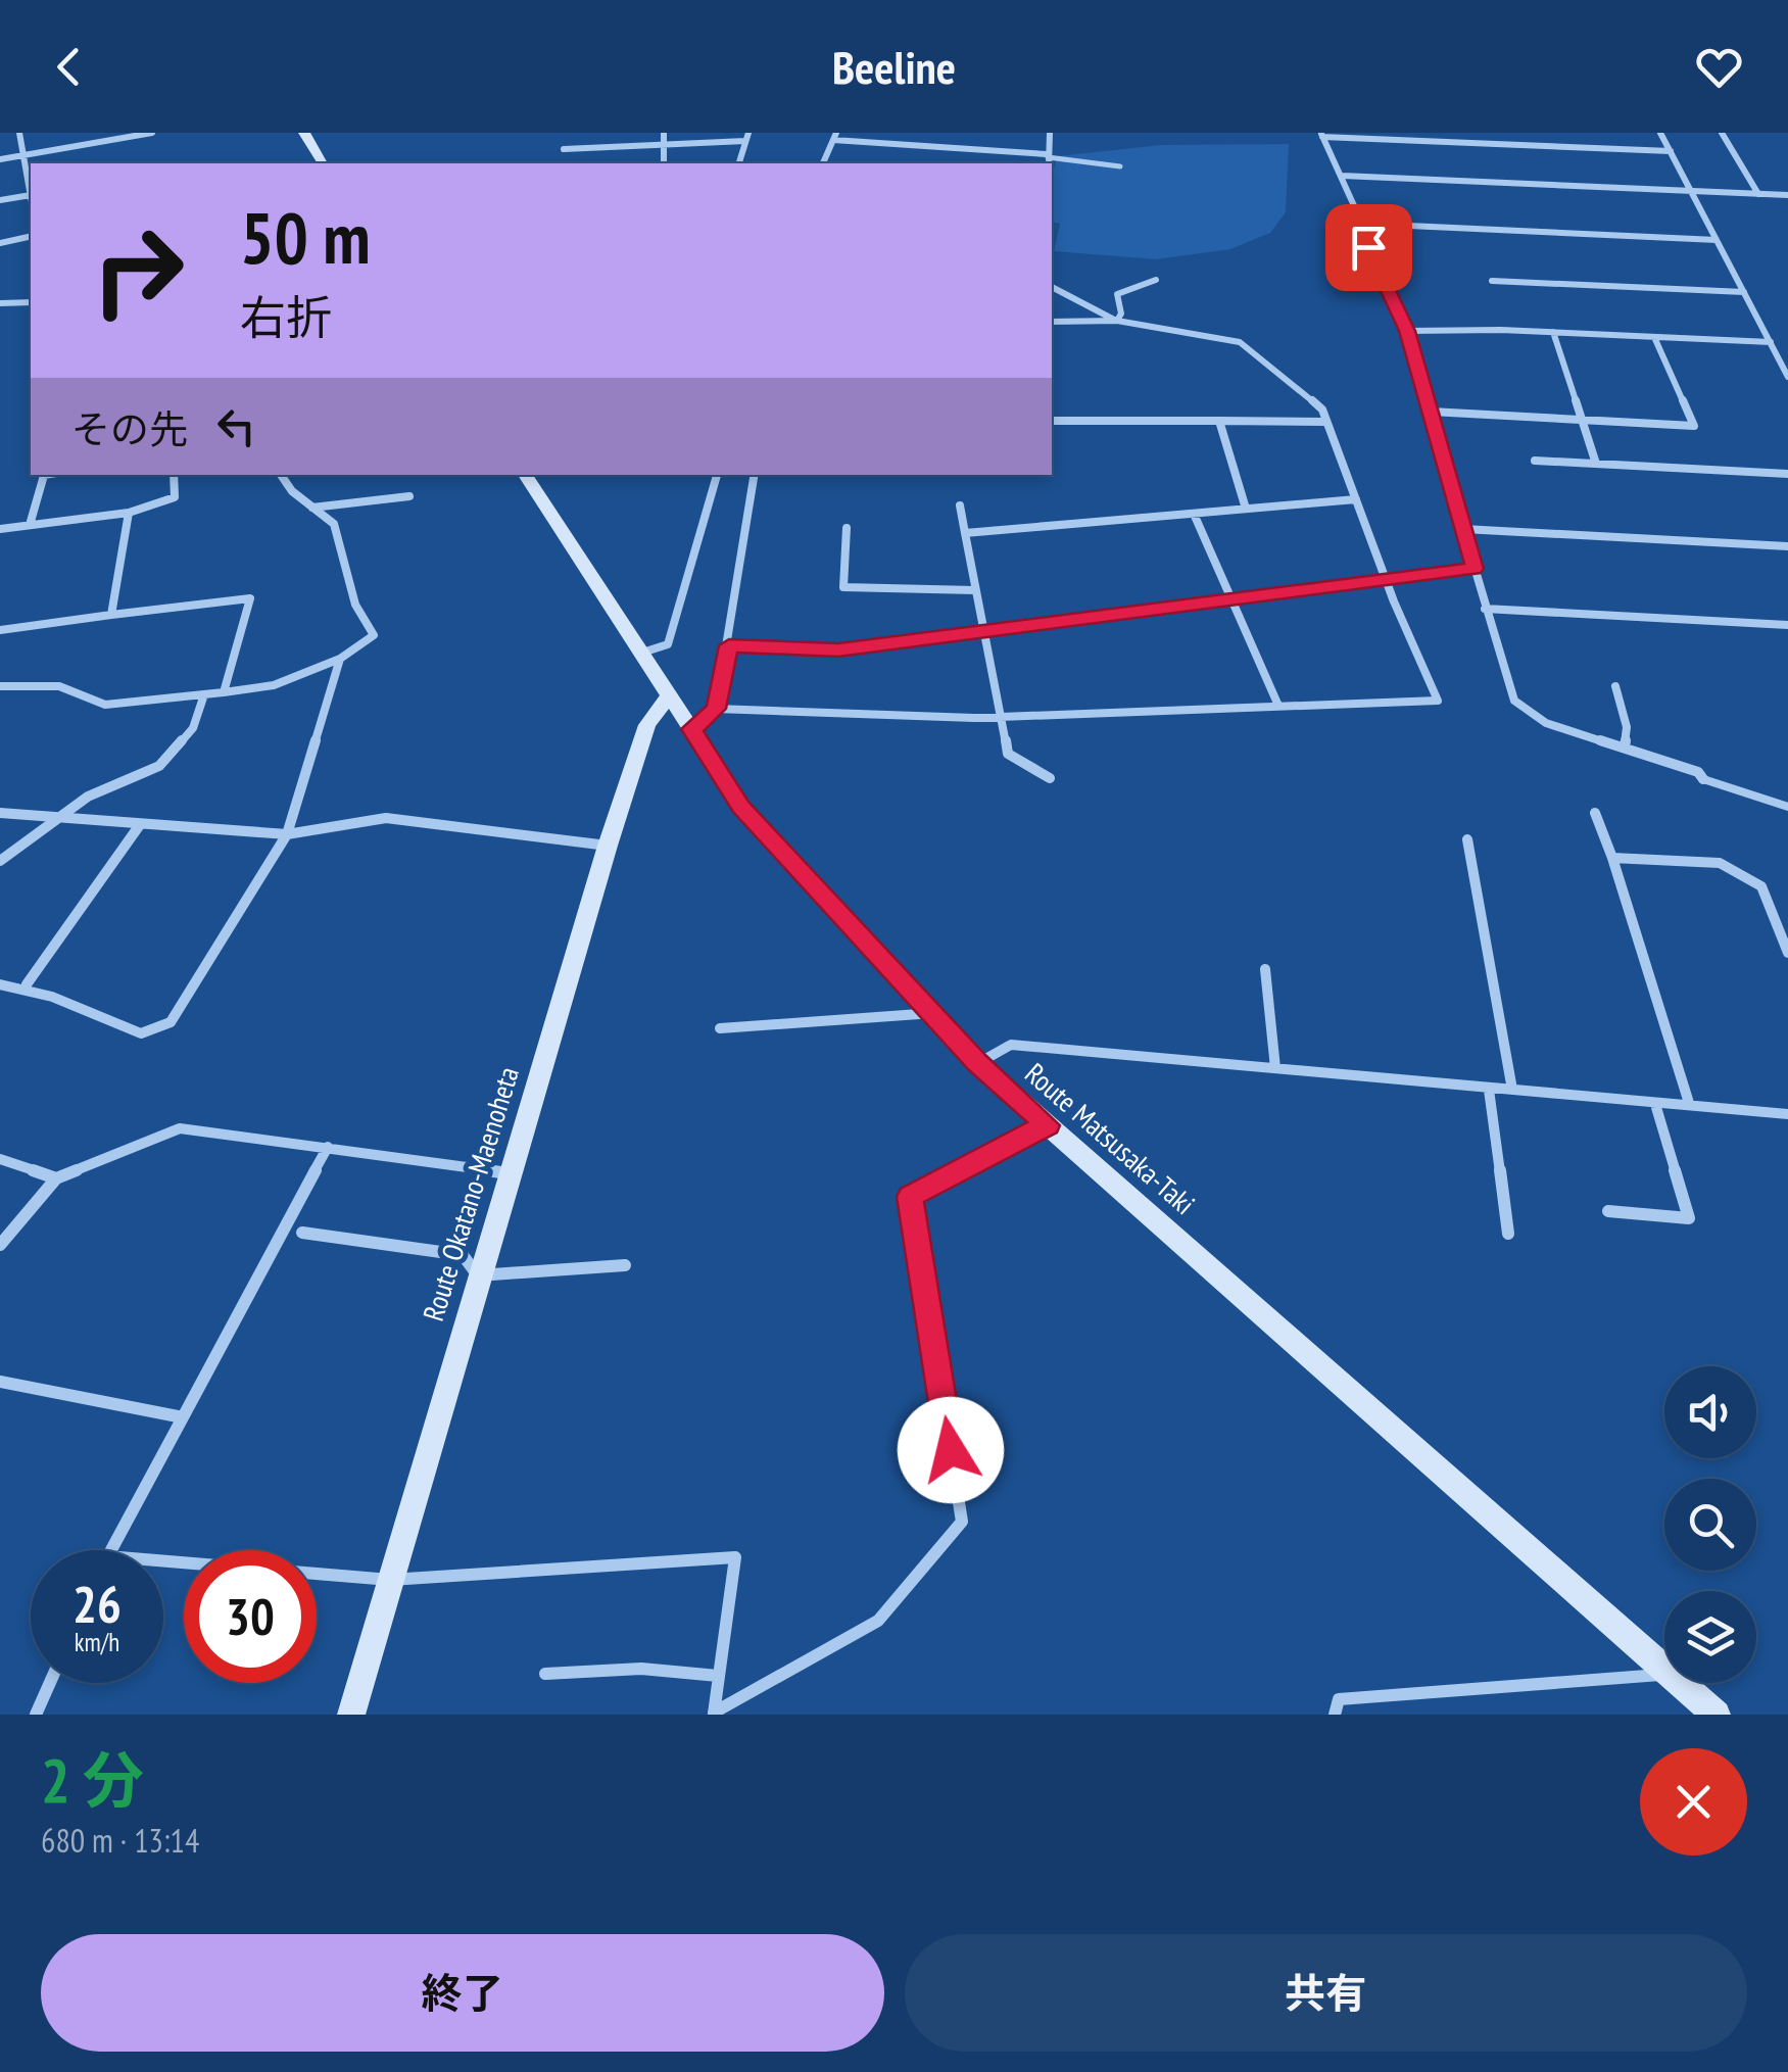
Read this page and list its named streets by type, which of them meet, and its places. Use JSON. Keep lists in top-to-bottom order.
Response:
{
  "streets": {
    "main road": ["Route Matsusaka-Taki", "Route Okatano-Maenoheta"]
  },
  "crossings": [
    ["Route Matsusaka-Taki", "Route Okatano-Maenoheta"]
  ],
  "page": {
    "header": "Beeline",
    "turn": ["50 m", "右折"],
    "then": "その先",
    "speed": "26 km/h",
    "limit": "30",
    "heading": ["2 分", "680 m · 13:14"],
    "buttons": ["終了", "共有"]
  }
}
